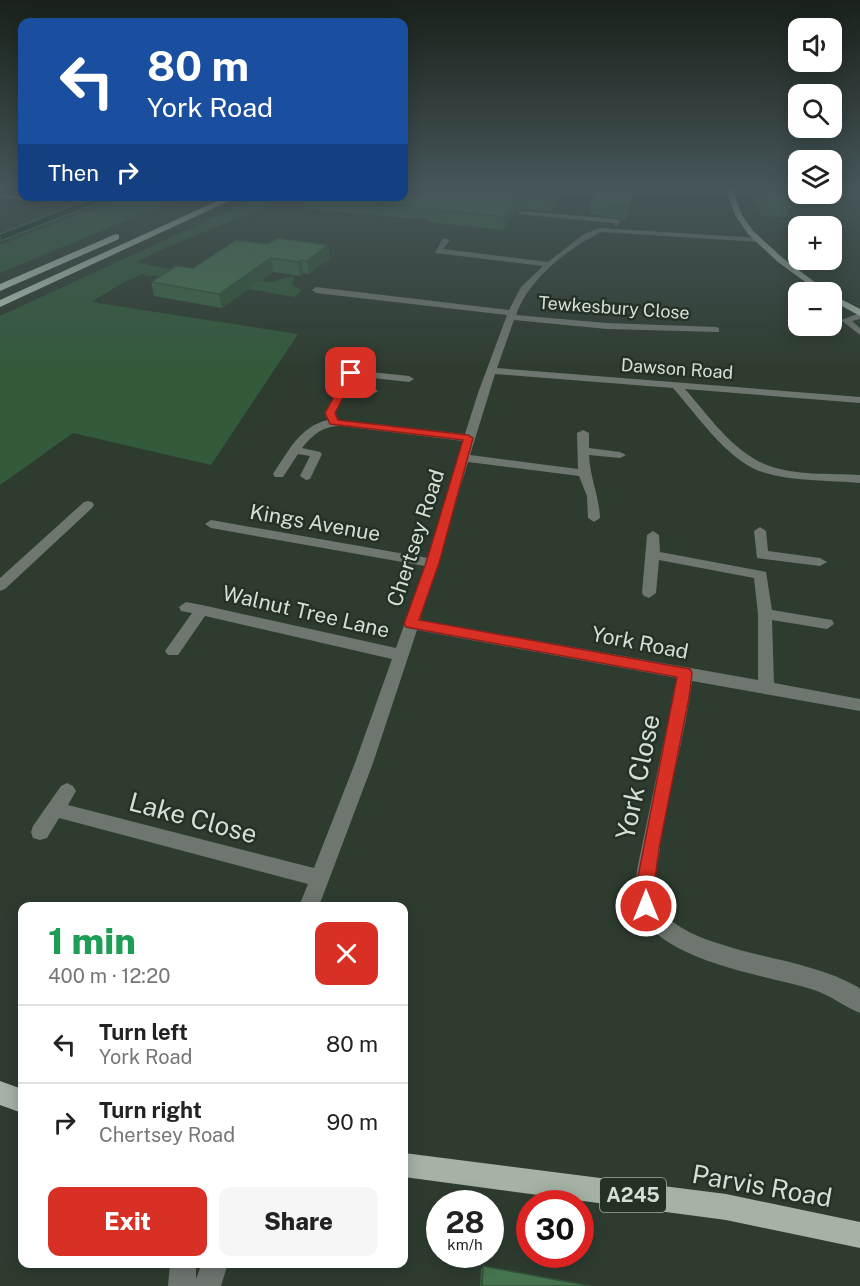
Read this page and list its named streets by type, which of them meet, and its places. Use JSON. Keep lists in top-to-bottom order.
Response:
{
  "streets": {
    "main road": ["Parvis Road", "A245"],
    "street": [
      "Tewkesbury Close",
      "Dawson Road",
      "Kings Avenue",
      "Chertsey Road",
      "Walnut Tree Lane",
      "York Road",
      "York Close",
      "Lake Close"
    ]
  },
  "crossings": [
    ["Tewkesbury Close", "Chertsey Road"],
    ["Dawson Road", "Chertsey Road"],
    ["Kings Avenue", "Chertsey Road"],
    ["Chertsey Road", "Walnut Tree Lane"],
    ["Chertsey Road", "York Road"],
    ["Chertsey Road", "Lake Close"],
    ["York Road", "York Close"]
  ],
  "page": {
    "map_buttons": ["+", "−"],
    "turn": ["80 m", "York Road"],
    "then": "Then",
    "heading": ["1 min", "400 m · 12:20"],
    "list": [
      {
        "name": "Turn left",
        "note": "York Road",
        "value": "80 m"
      },
      {
        "name": "Turn right",
        "note": "Chertsey Road",
        "value": "90 m"
      }
    ],
    "buttons": ["Exit", "Share"],
    "speed": "28 km/h",
    "limit": "30"
  }
}
